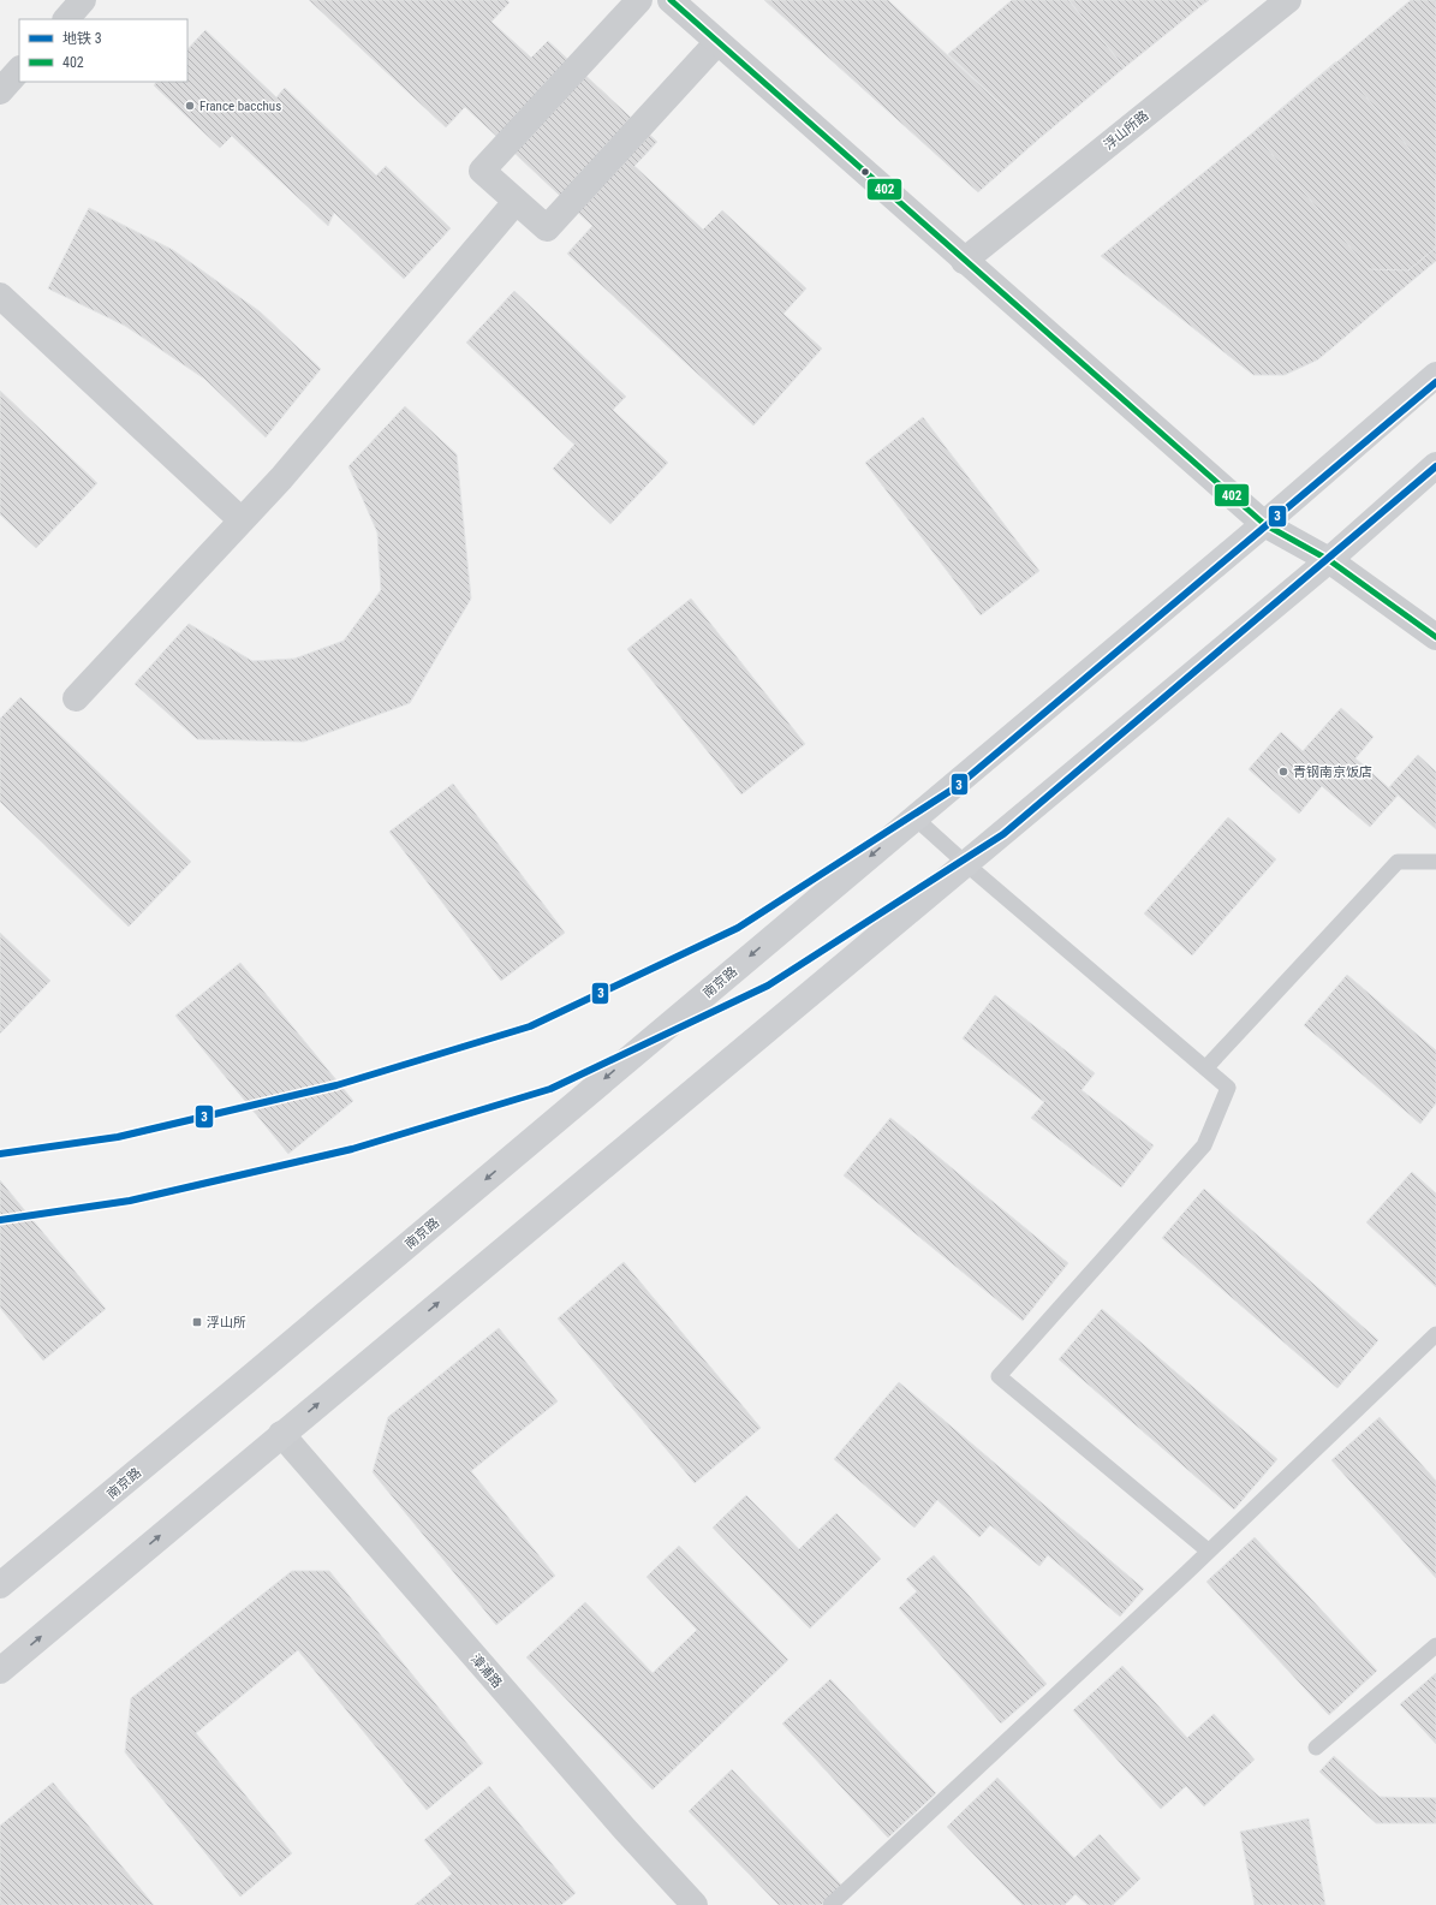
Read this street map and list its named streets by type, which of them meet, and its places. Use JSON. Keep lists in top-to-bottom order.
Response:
{
  "streets": {
    "main road": ["南京路"],
    "street": ["浮山所路", "漳浦路"]
  },
  "places": {
    "other": ["France bacchus", "青钢南京饭店"],
    "transit": ["浮山所"]
  },
  "lines": ["transit line 402", "metro line 3"],
  "legend": ["地铁 3", "402"]
}
